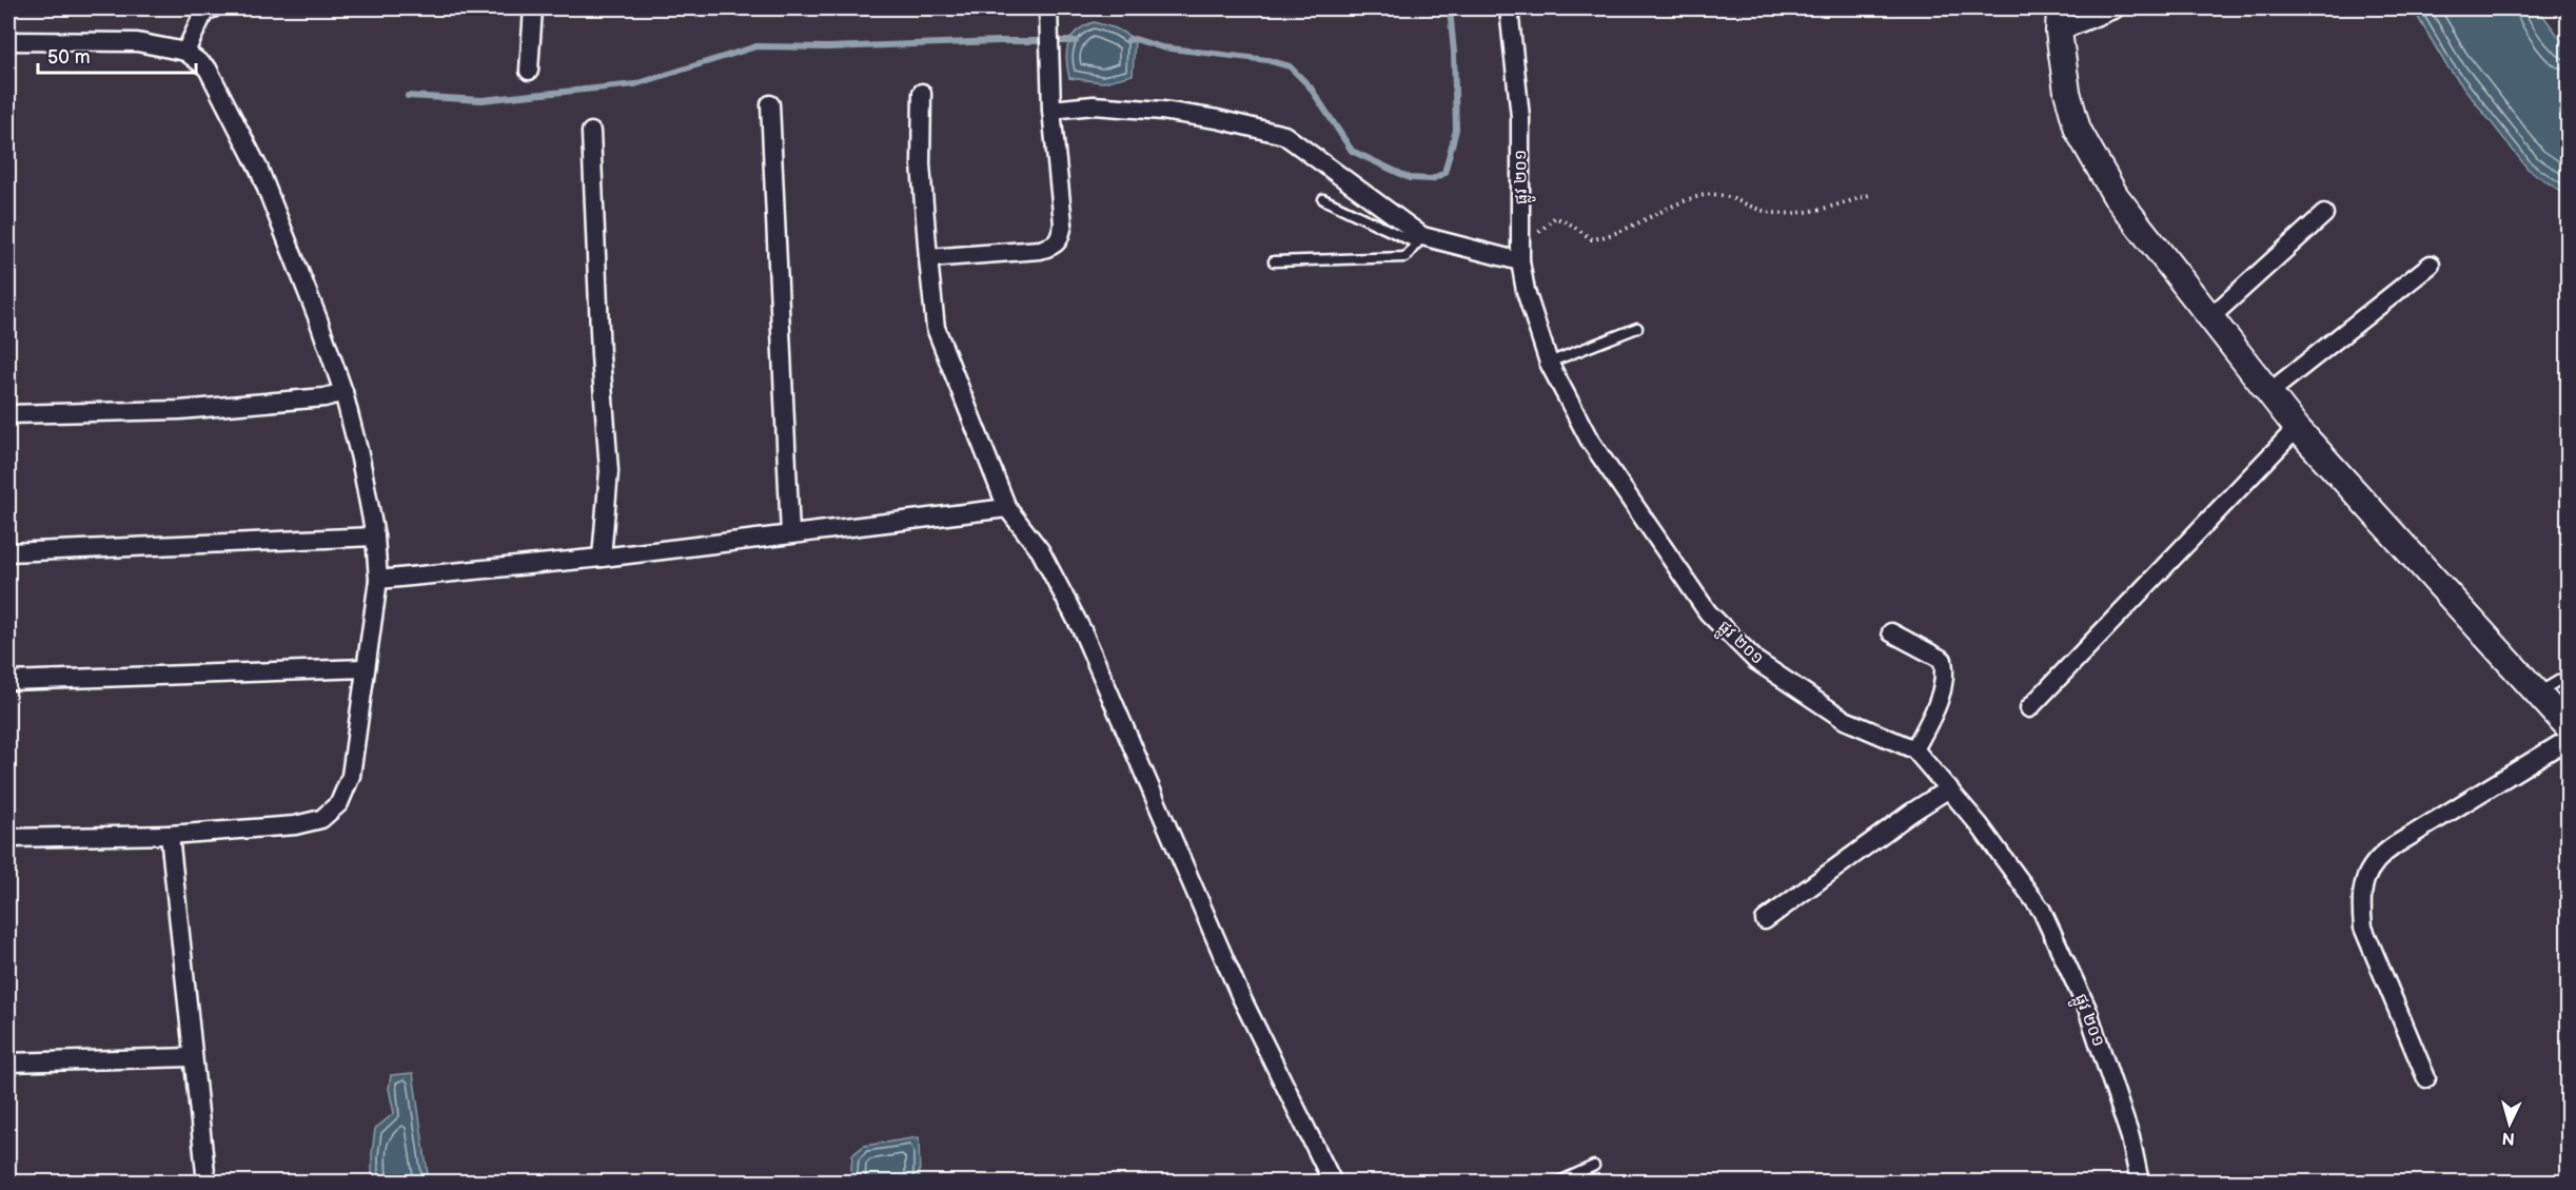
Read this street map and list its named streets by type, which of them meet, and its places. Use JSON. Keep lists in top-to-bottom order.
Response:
{
  "streets": {
    "street": ["ផ្លូវ ២០១"]
  },
  "scale_bar": "50 m",
  "north": "bottom"
}
